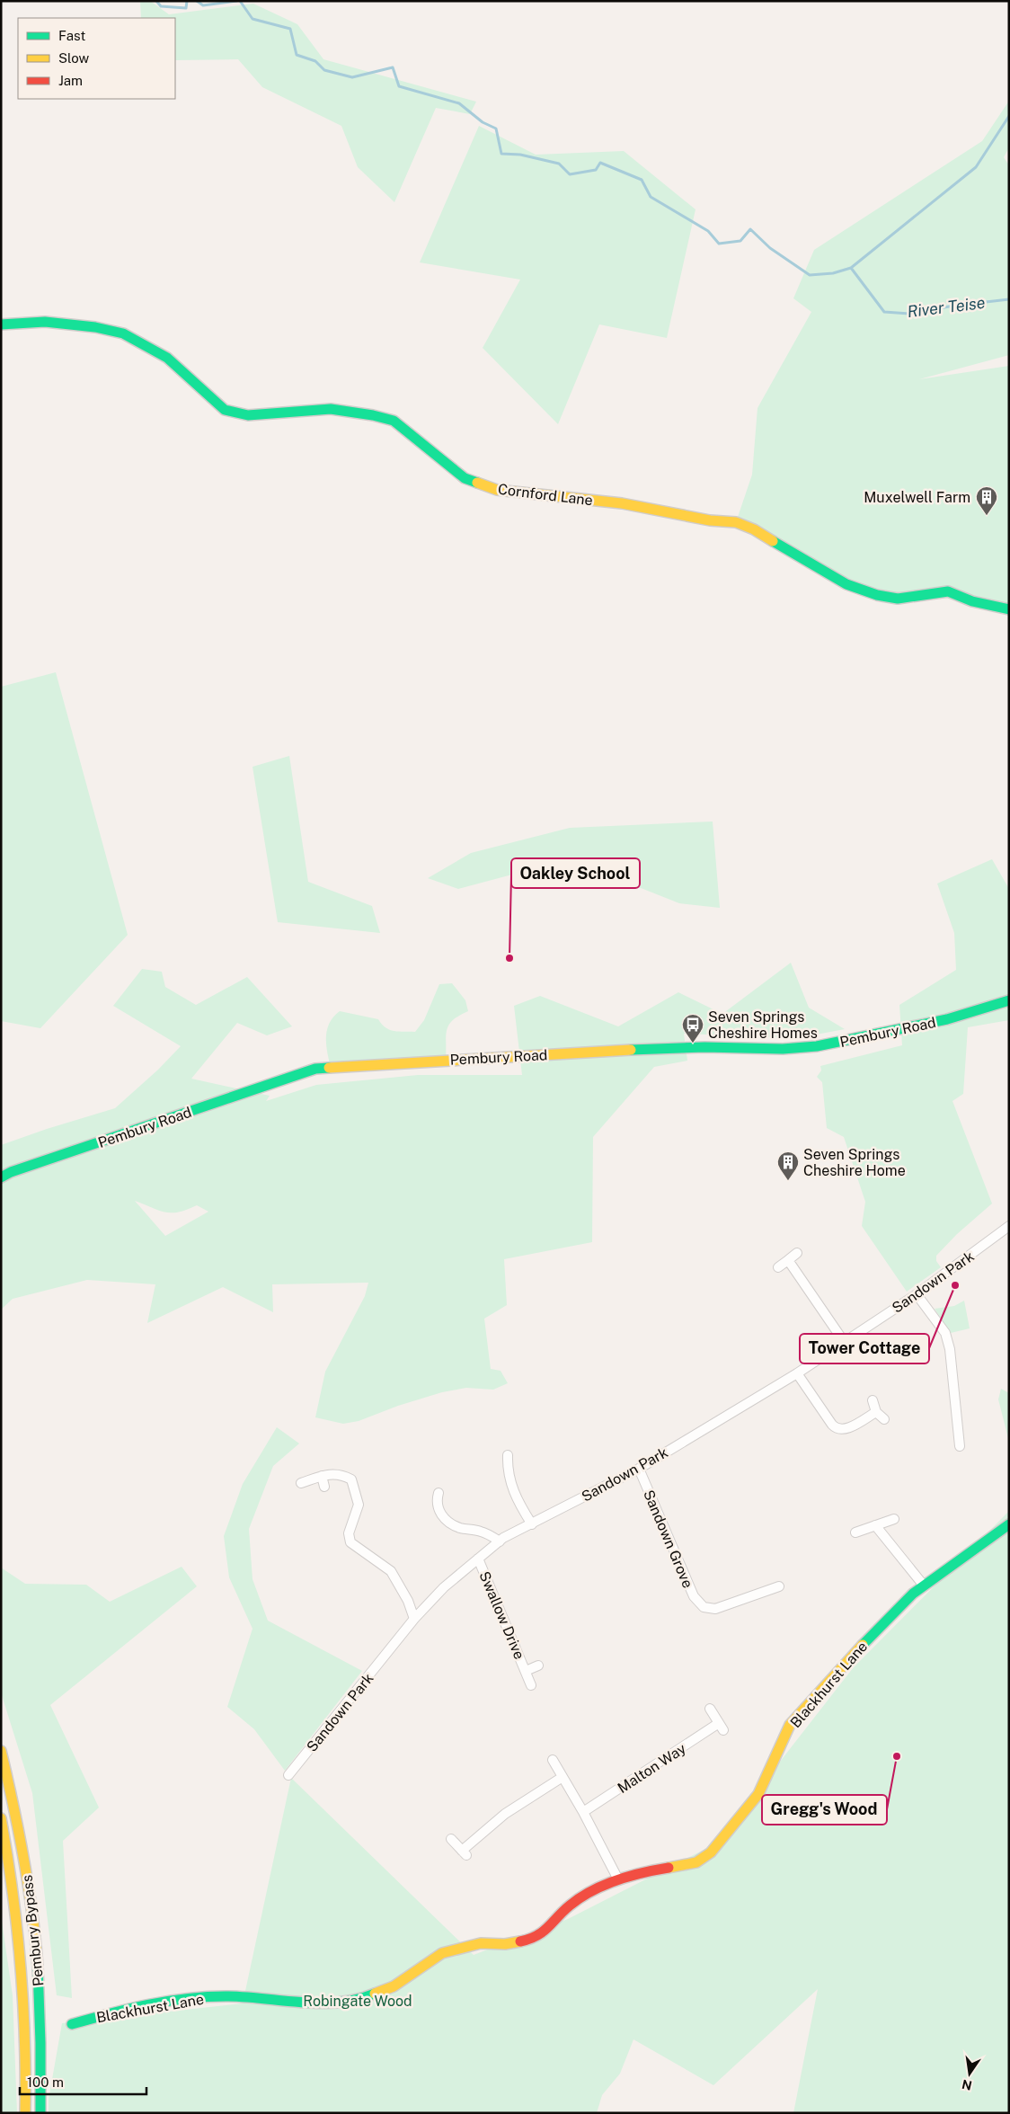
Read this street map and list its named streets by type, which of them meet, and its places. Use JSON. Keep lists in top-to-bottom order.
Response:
{
  "streets": {
    "main road": [
      "Cornford Lane",
      "Pembury Road",
      "Blackhurst Lane",
      "Pembury Bypass"
    ],
    "street": [
      "Sandown Park",
      "Sandown Grove",
      "Swallow Drive",
      "Malton Way"
    ]
  },
  "crossings": [
    ["Sandown Park", "Sandown Grove"],
    ["Sandown Park", "Swallow Drive"]
  ],
  "water": ["River Teise"],
  "parks": ["Robingate Wood"],
  "places": {
    "building": ["Muxelwell Farm", "Seven Springs Cheshire Home"],
    "other": ["Oakley School", "Tower Cottage", "Gregg's Wood"],
    "bus stop": ["Seven Springs Cheshire Homes"]
  },
  "legend": ["Fast", "Slow", "Jam"],
  "scale_bar": "100 m",
  "north": "bottom"
}
